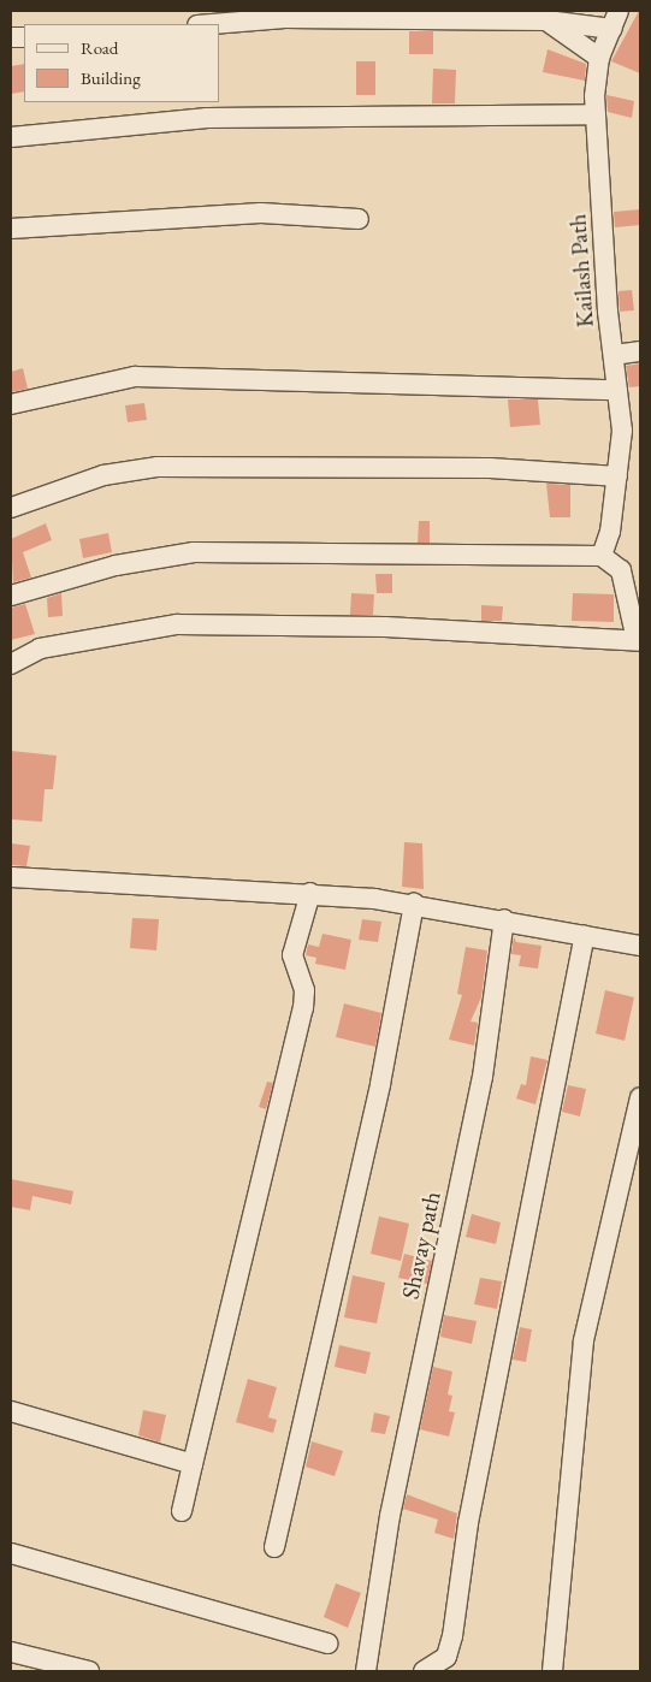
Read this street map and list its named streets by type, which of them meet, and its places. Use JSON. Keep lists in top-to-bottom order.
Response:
{
  "streets": {
    "street": ["Kailash Path", "Shavay path"]
  },
  "legend": ["Road", "Building"]
}
